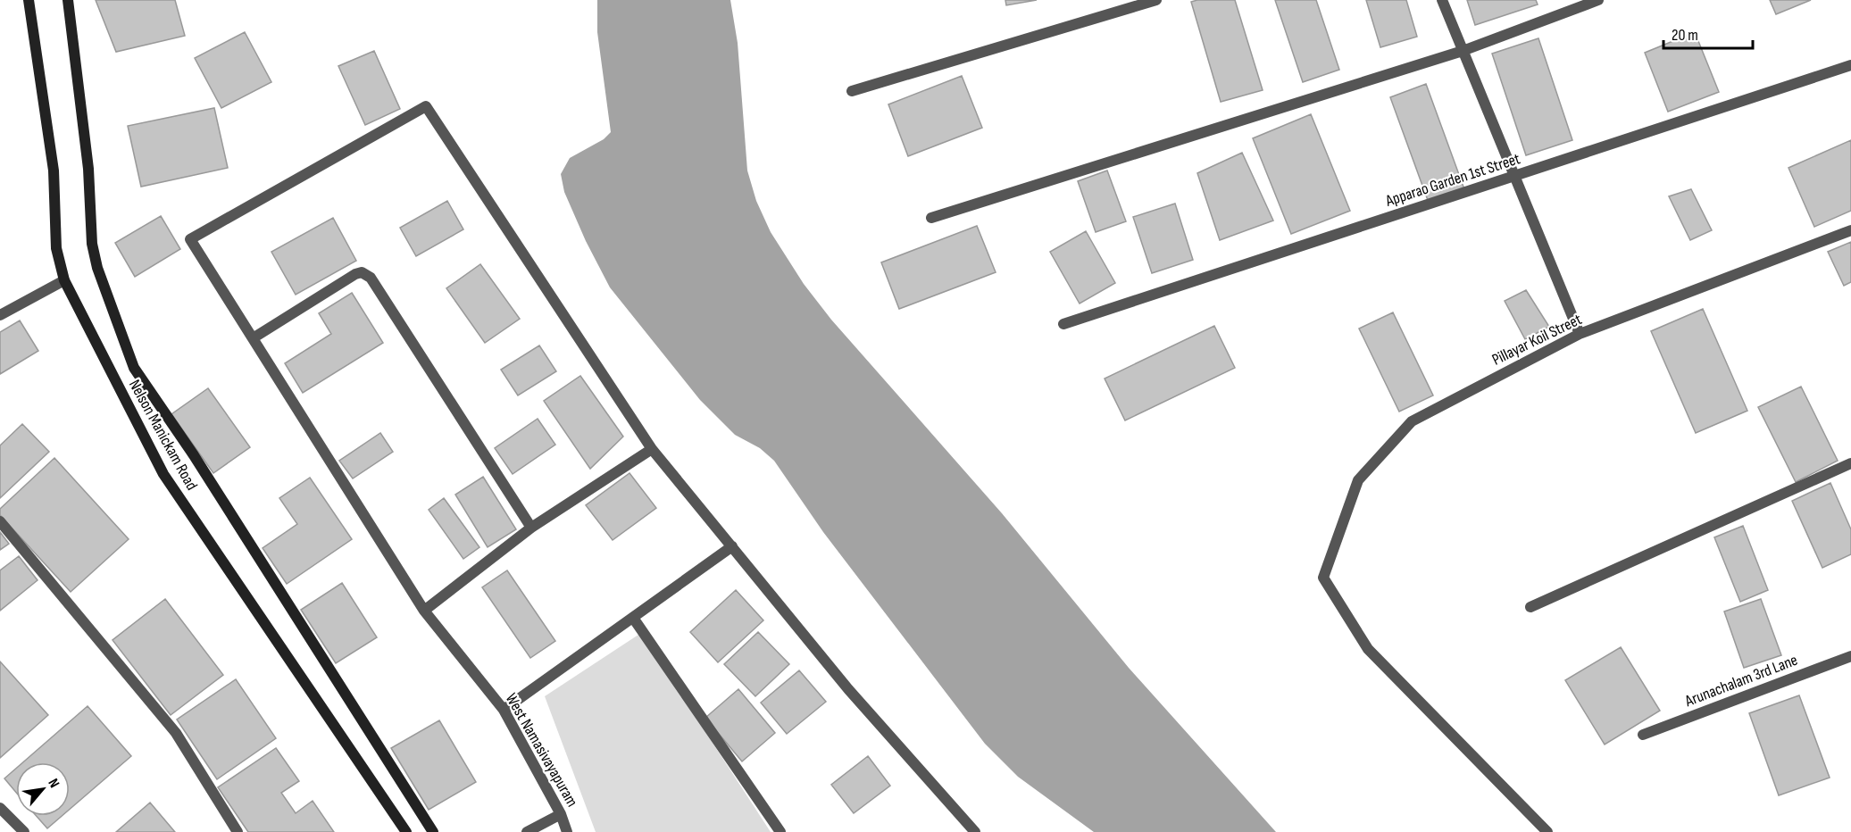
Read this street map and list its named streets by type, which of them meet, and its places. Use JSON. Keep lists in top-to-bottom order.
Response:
{
  "streets": {
    "main road": ["Nelson Manickam Road"],
    "street": [
      "Apparao Garden 1st Street",
      "Pillayar Koil Street",
      "Arunachalam 3rd Lane",
      "West Namasivayapuram"
    ]
  },
  "scale_bar": "20 m",
  "north": "top right"
}
